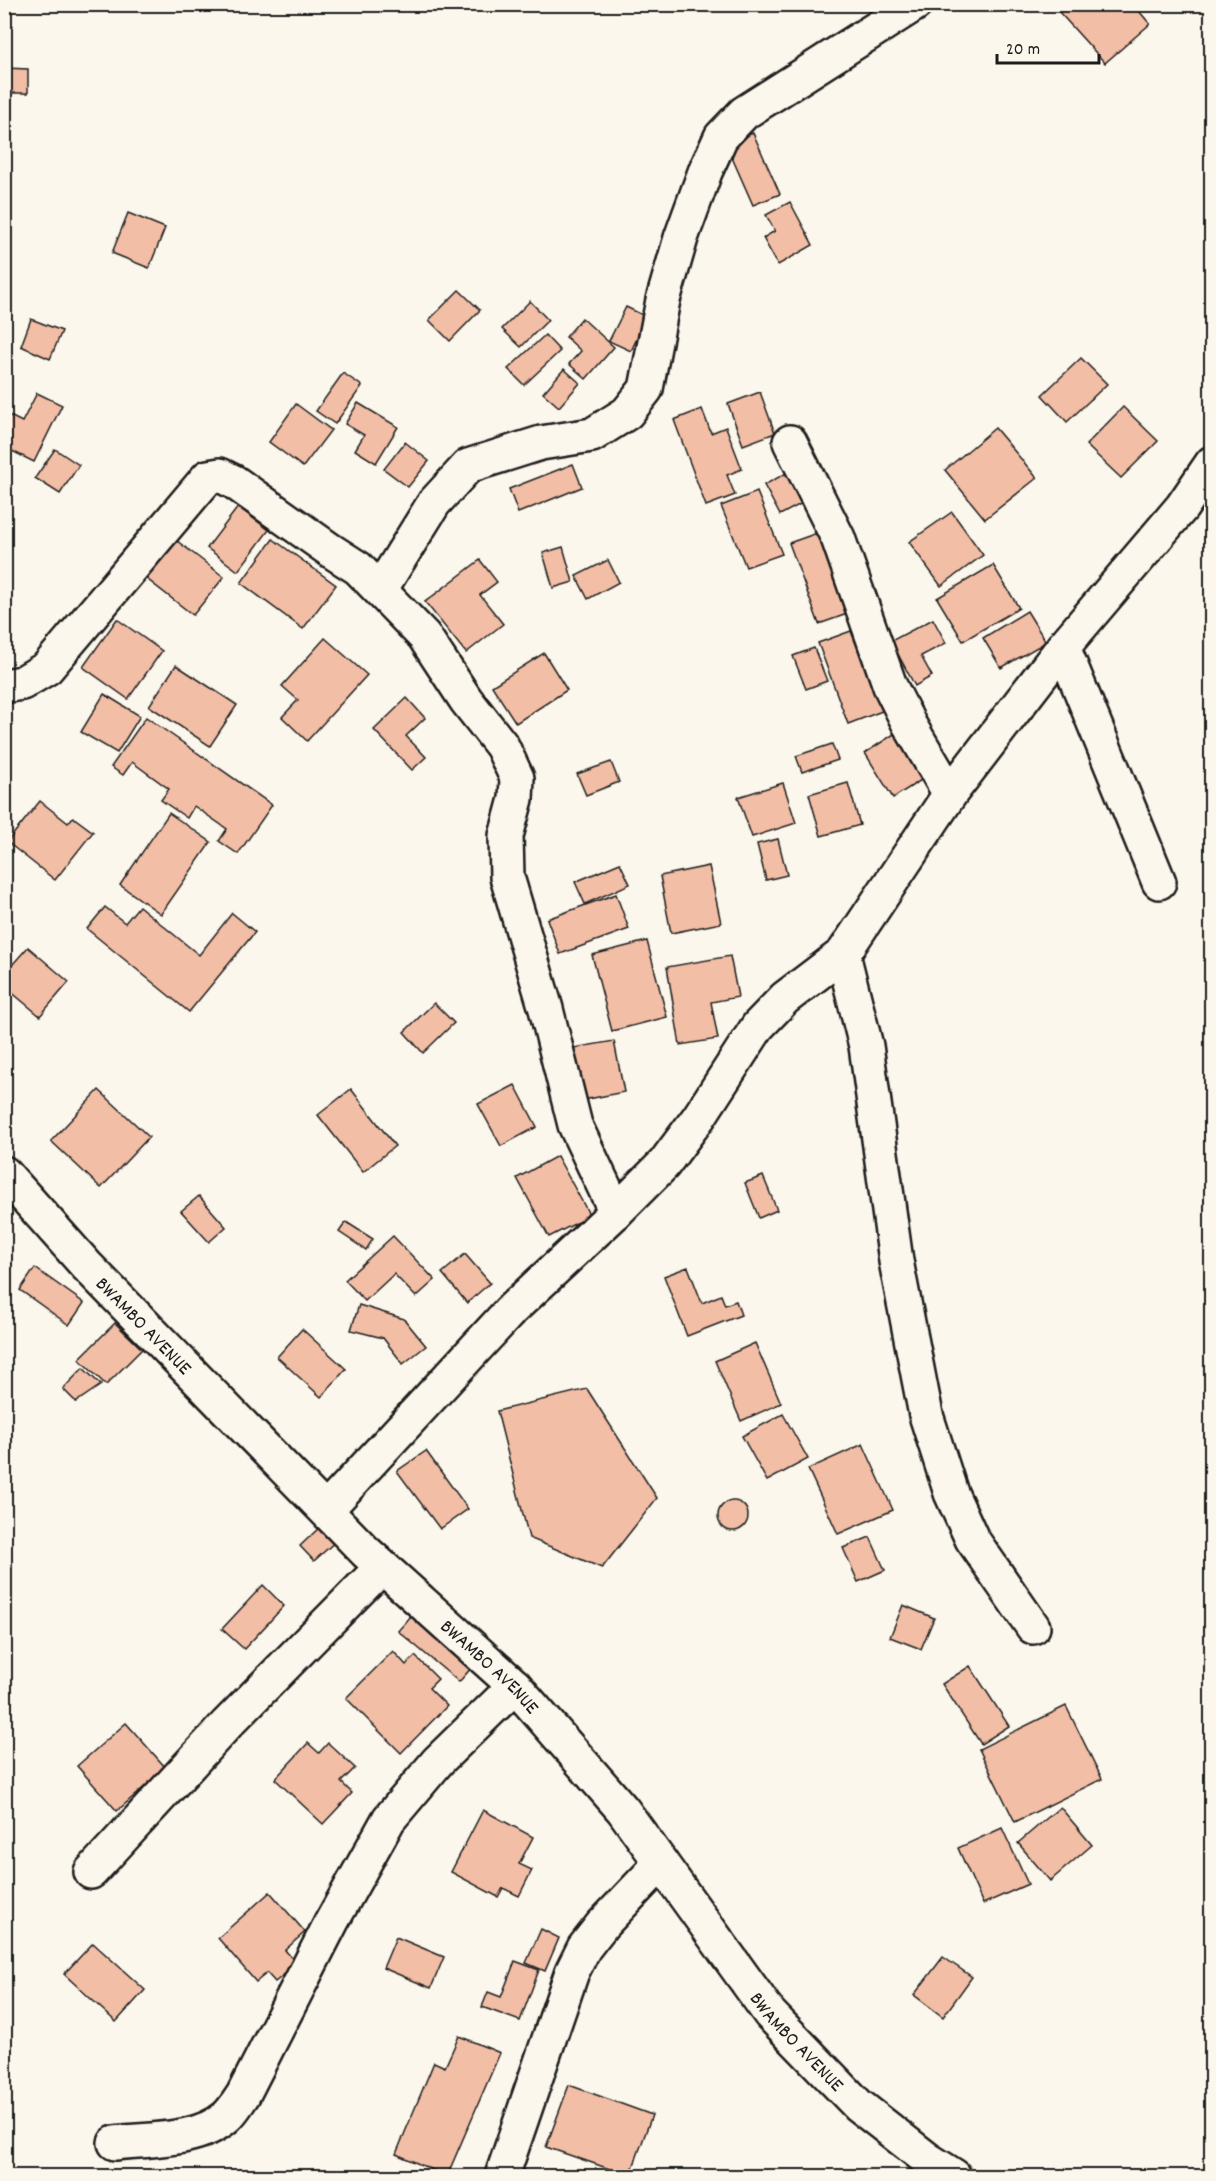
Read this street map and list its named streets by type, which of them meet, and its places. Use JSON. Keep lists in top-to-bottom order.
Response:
{
  "streets": {
    "street": ["BWAMBO AVENUE"]
  },
  "scale_bar": "20 m"
}
